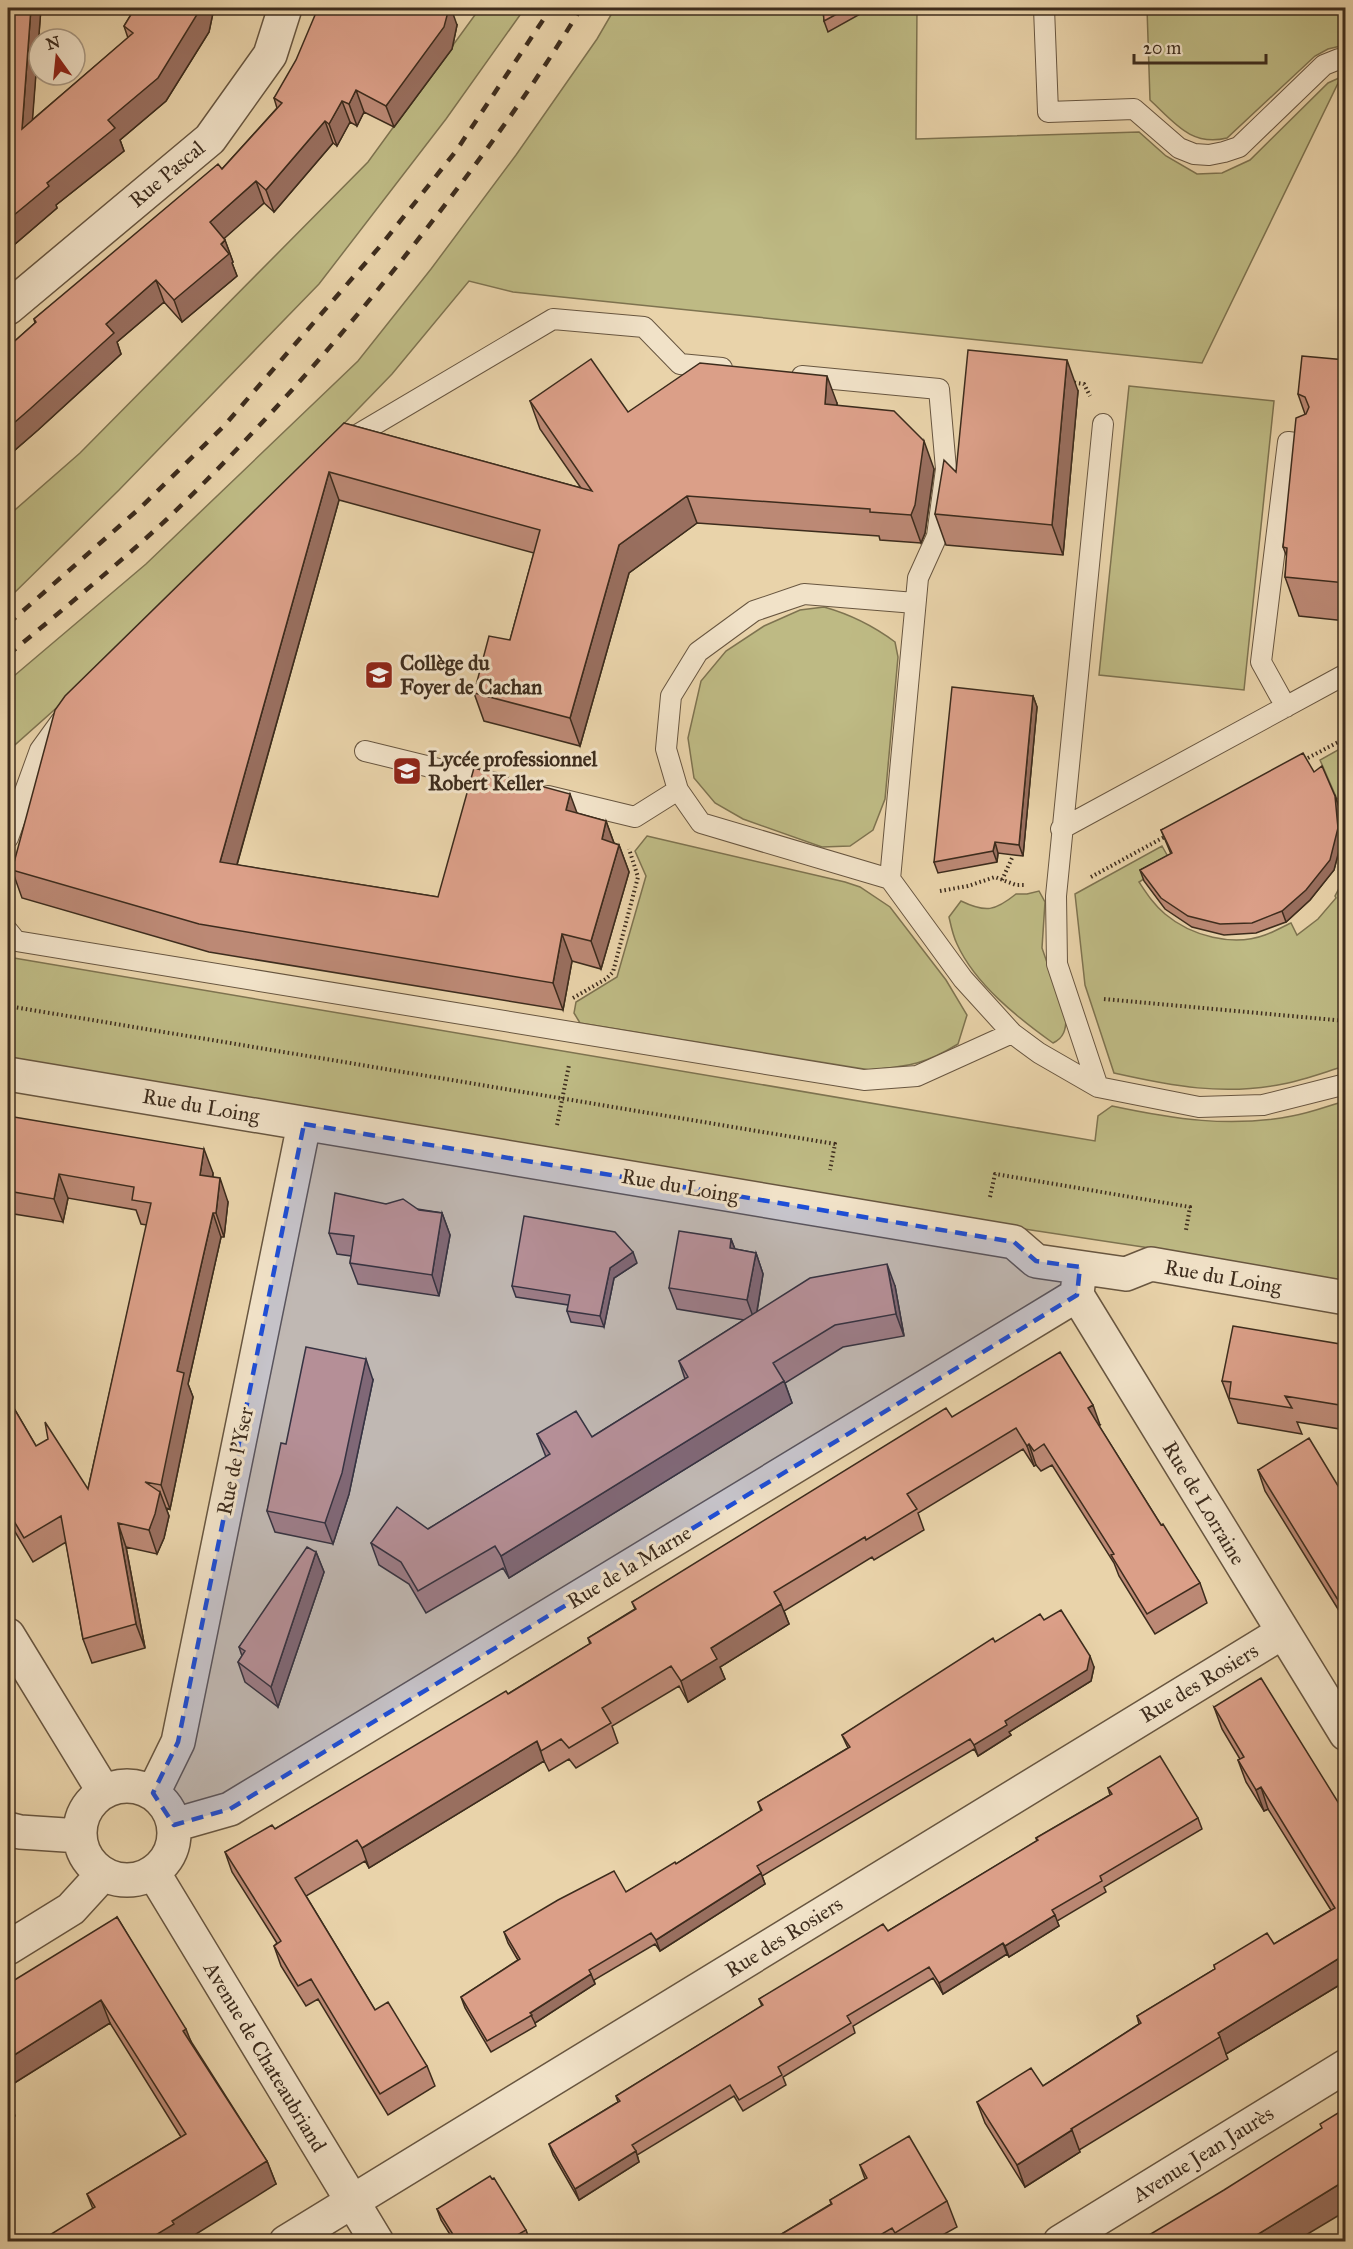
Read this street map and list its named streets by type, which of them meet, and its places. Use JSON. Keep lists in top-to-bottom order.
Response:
{
  "streets": {
    "street": [
      "Rue Pascal",
      "Rue du Loing",
      "Rue de l'Yser",
      "Rue de Lorraine",
      "Rue de la Marne",
      "Rue des Rosiers",
      "Avenue de Chateaubriand",
      "Avenue Jean Jaurès"
    ]
  },
  "crossings": [
    ["Rue du Loing", "Rue de l'Yser"],
    ["Rue du Loing", "Rue de Lorraine"],
    ["Rue du Loing", "Rue de la Marne"],
    ["Rue de l'Yser", "Rue de la Marne"],
    ["Rue de l'Yser", "Avenue de Chateaubriand"],
    ["Rue de Lorraine", "Rue de la Marne"],
    ["Rue de Lorraine", "Rue des Rosiers"],
    ["Rue de la Marne", "Avenue de Chateaubriand"],
    ["Rue des Rosiers", "Avenue de Chateaubriand"]
  ],
  "places": {
    "school or university": ["Collège du Foyer de Cachan", "Lycée professionnel Robert Keller"]
  },
  "scale_bar": "20 m",
  "north": "top"
}
